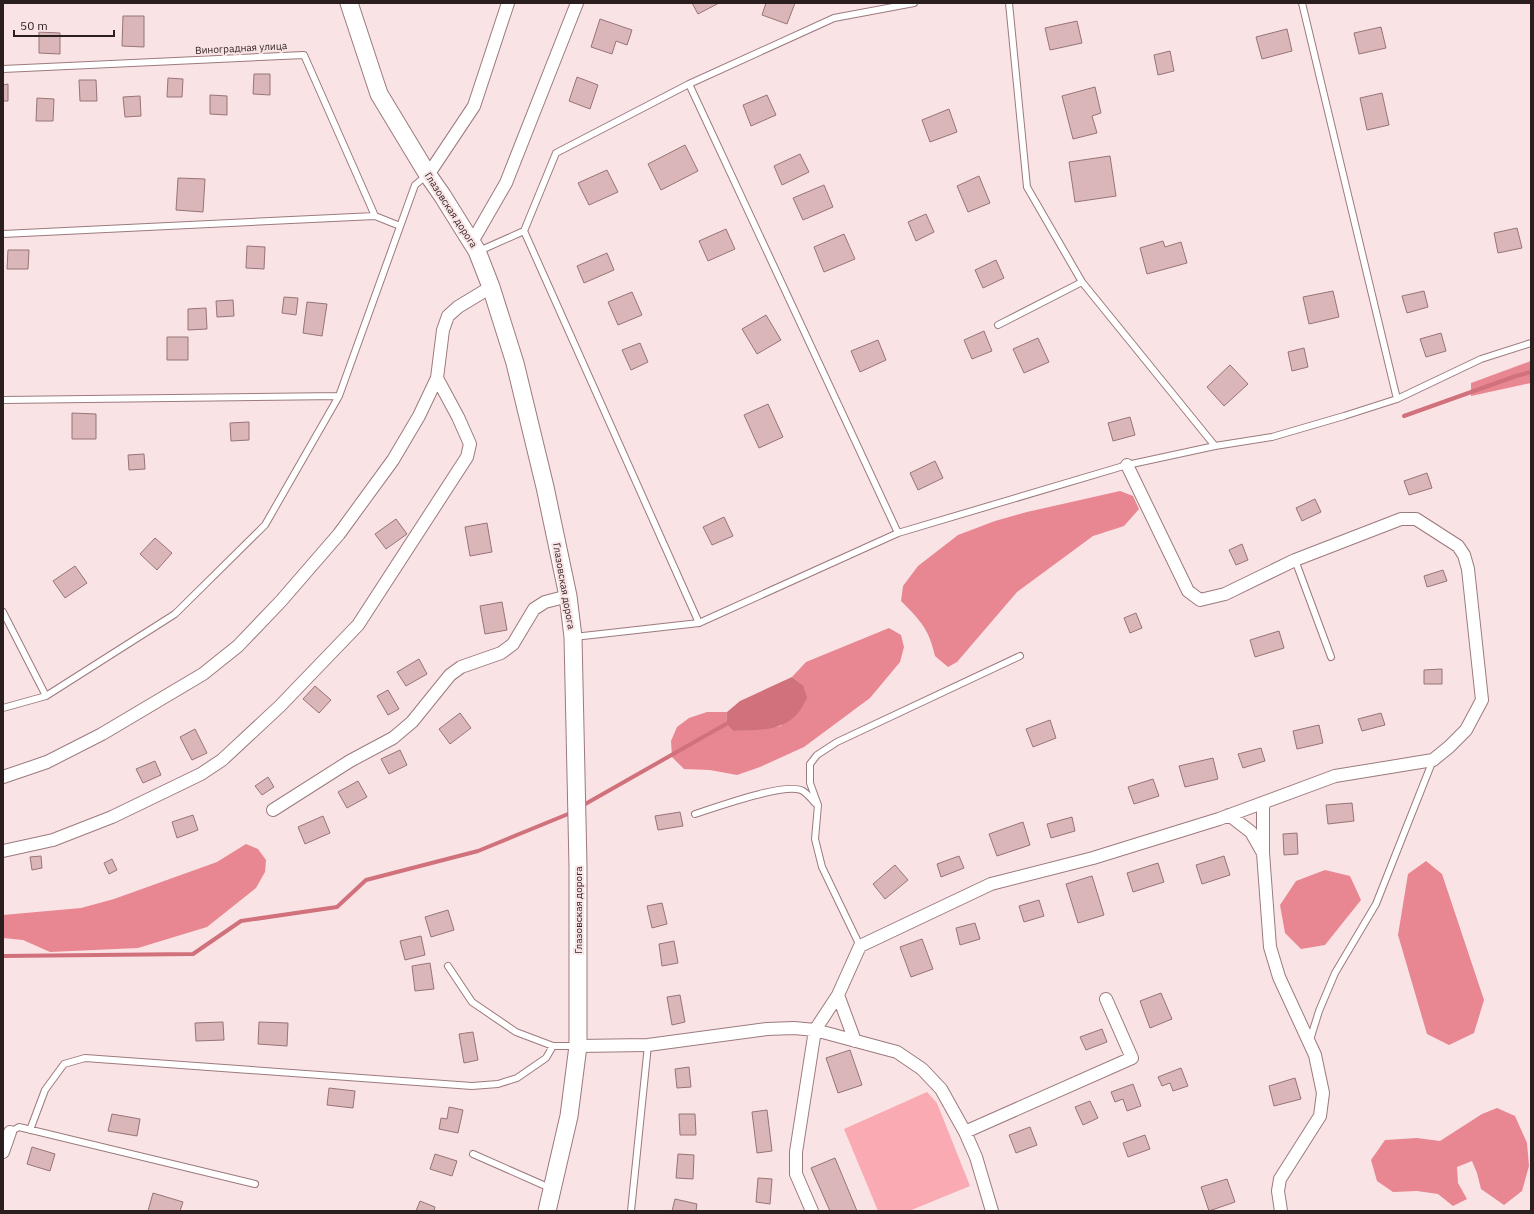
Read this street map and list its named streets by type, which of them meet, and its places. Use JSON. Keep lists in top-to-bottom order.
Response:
{
  "streets": {
    "street": ["Глазовская дорога"],
    "lane": ["Виноградная улица"]
  },
  "scale_bar": "50 m"
}
